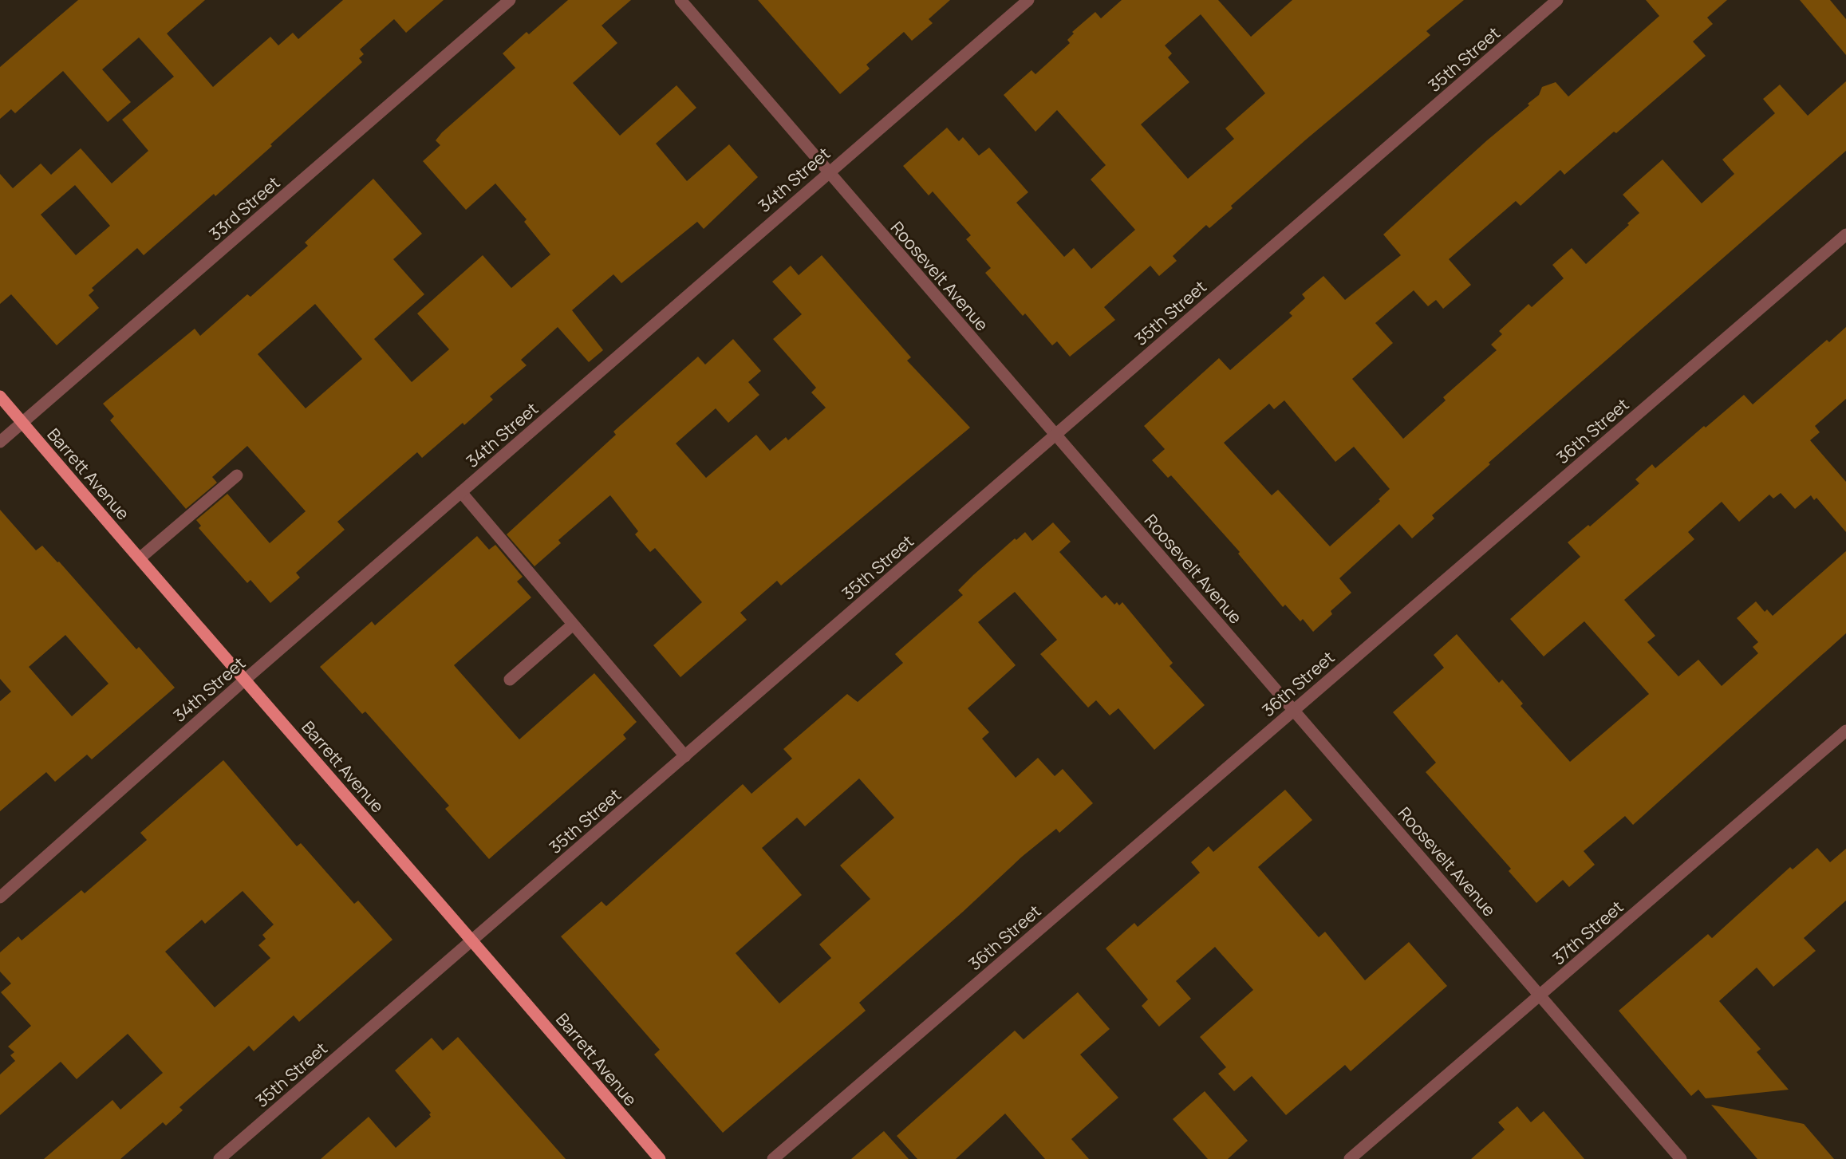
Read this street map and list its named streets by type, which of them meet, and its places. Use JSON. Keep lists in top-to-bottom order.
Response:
{
  "streets": {
    "main road": ["Barrett Avenue"],
    "street": [
      "35th Street",
      "34th Street",
      "33rd Street",
      "Roosevelt Avenue",
      "36th Street",
      "37th Street"
    ]
  },
  "crossings": [
    ["35th Street", "Roosevelt Avenue"],
    ["35th Street", "Barrett Avenue"],
    ["34th Street", "Roosevelt Avenue"],
    ["34th Street", "Barrett Avenue"],
    ["33rd Street", "Barrett Avenue"],
    ["Roosevelt Avenue", "36th Street"],
    ["Roosevelt Avenue", "37th Street"]
  ]
}
